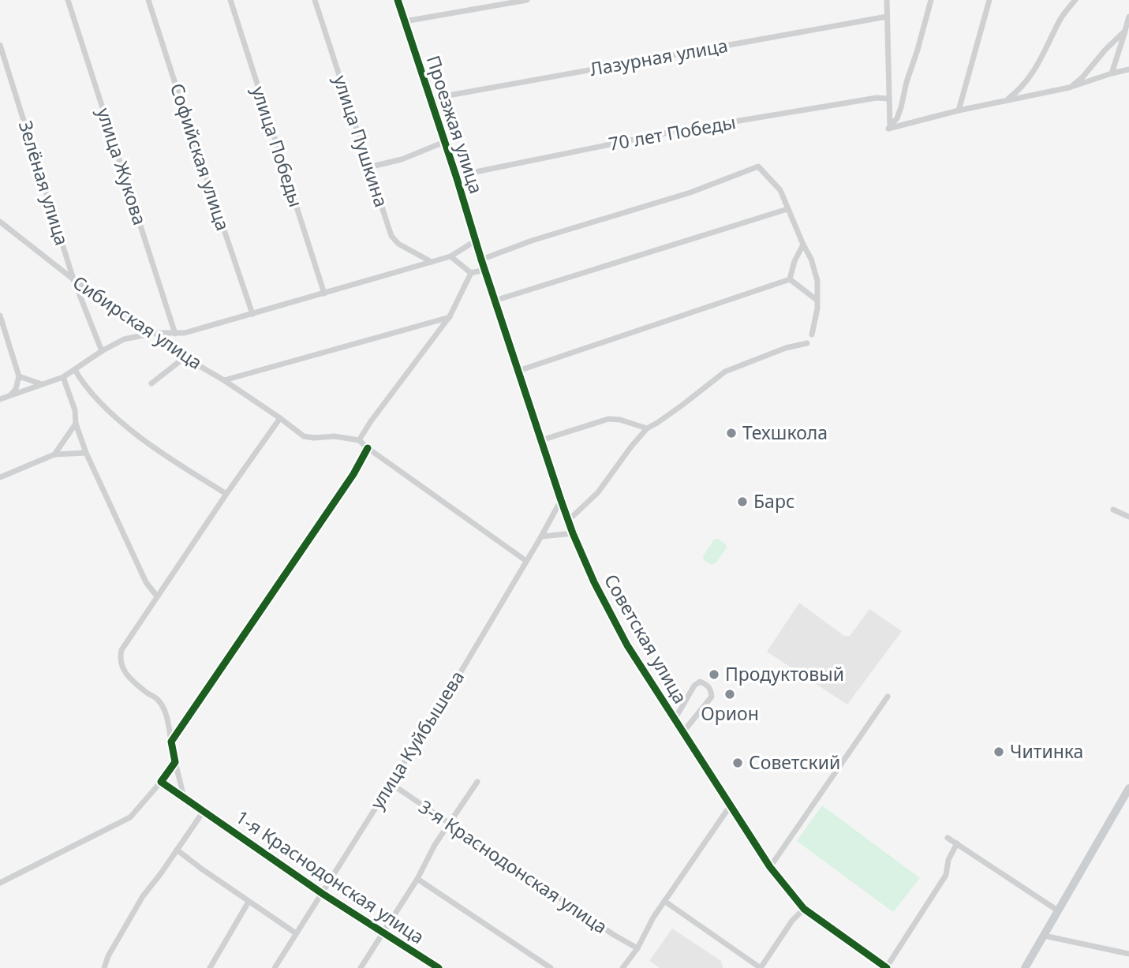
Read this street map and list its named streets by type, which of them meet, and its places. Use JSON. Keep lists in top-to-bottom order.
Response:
{
  "streets": {
    "street": [
      "Лазурная улица",
      "Проезжая улица",
      "70 лет Победы",
      "улица Пушкина",
      "улица Победы",
      "Софийская улица",
      "улица Жукова",
      "Зелёная улица",
      "Сибирская улица",
      "Советская улица",
      "улица Куйбышева",
      "3-я Краснодонская улица",
      "1-я Краснодонская улица"
    ]
  },
  "crossings": [
    ["Лазурная улица", "Проезжая улица"],
    ["Проезжая улица", "70 лет Победы"],
    ["Проезжая улица", "Советская улица"],
    ["Зелёная улица", "Сибирская улица"],
    ["Советская улица", "улица Куйбышева"],
    ["улица Куйбышева", "3-я Краснодонская улица"],
    ["улица Куйбышева", "1-я Краснодонская улица"]
  ],
  "places": [
    "Техшкола",
    "Барс",
    "Продуктовый",
    "Орион",
    "Читинка",
    "Советский"
  ]
}
